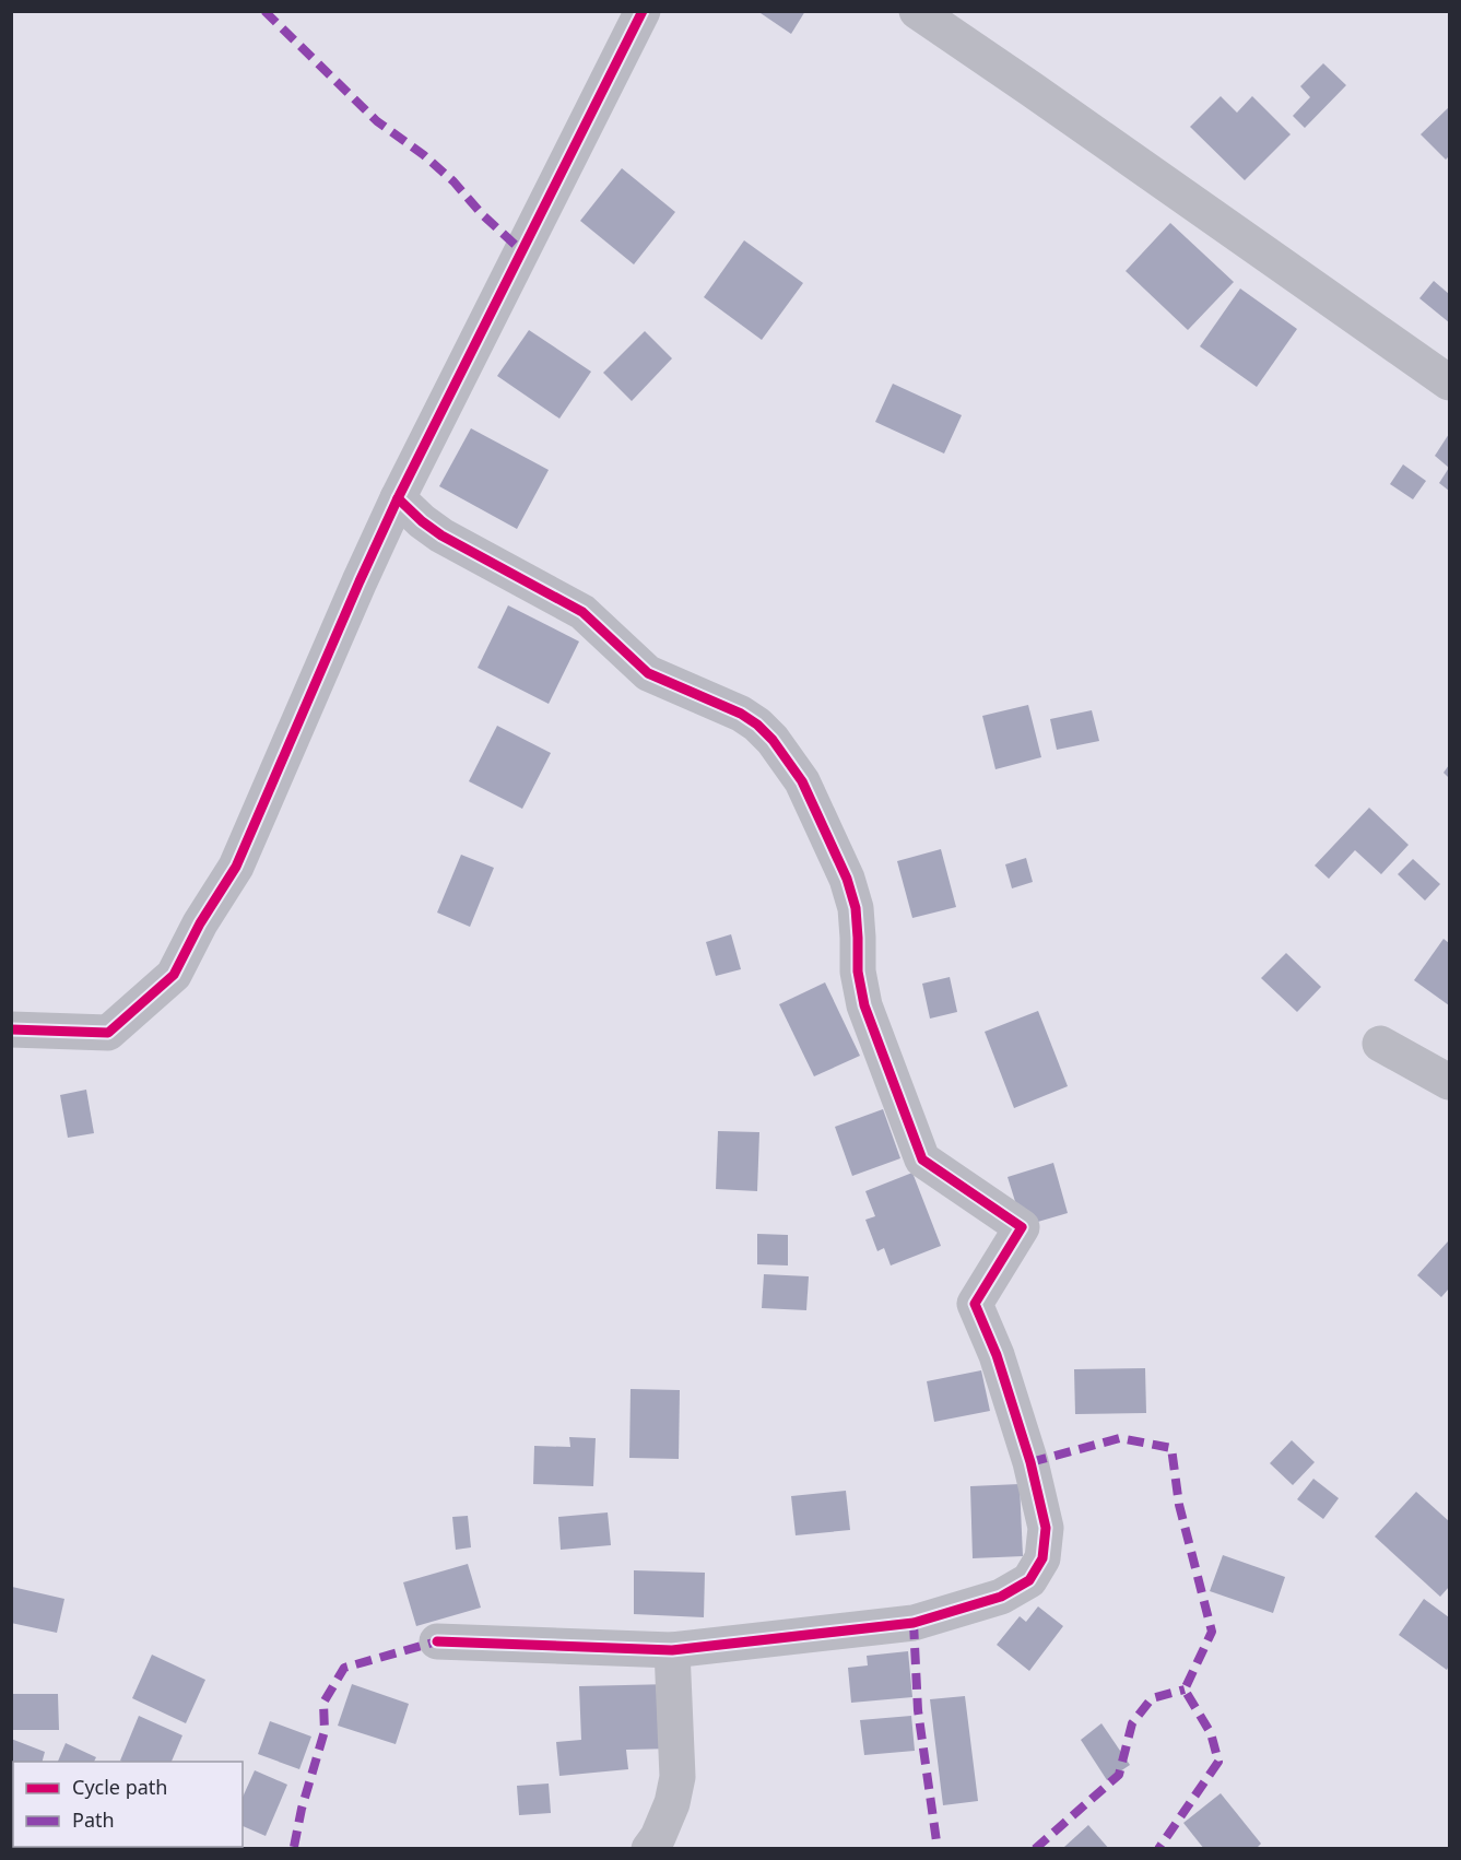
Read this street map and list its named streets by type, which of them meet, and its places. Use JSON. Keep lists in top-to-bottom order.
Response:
{
  "legend": ["Cycle path", "Path"]
}
